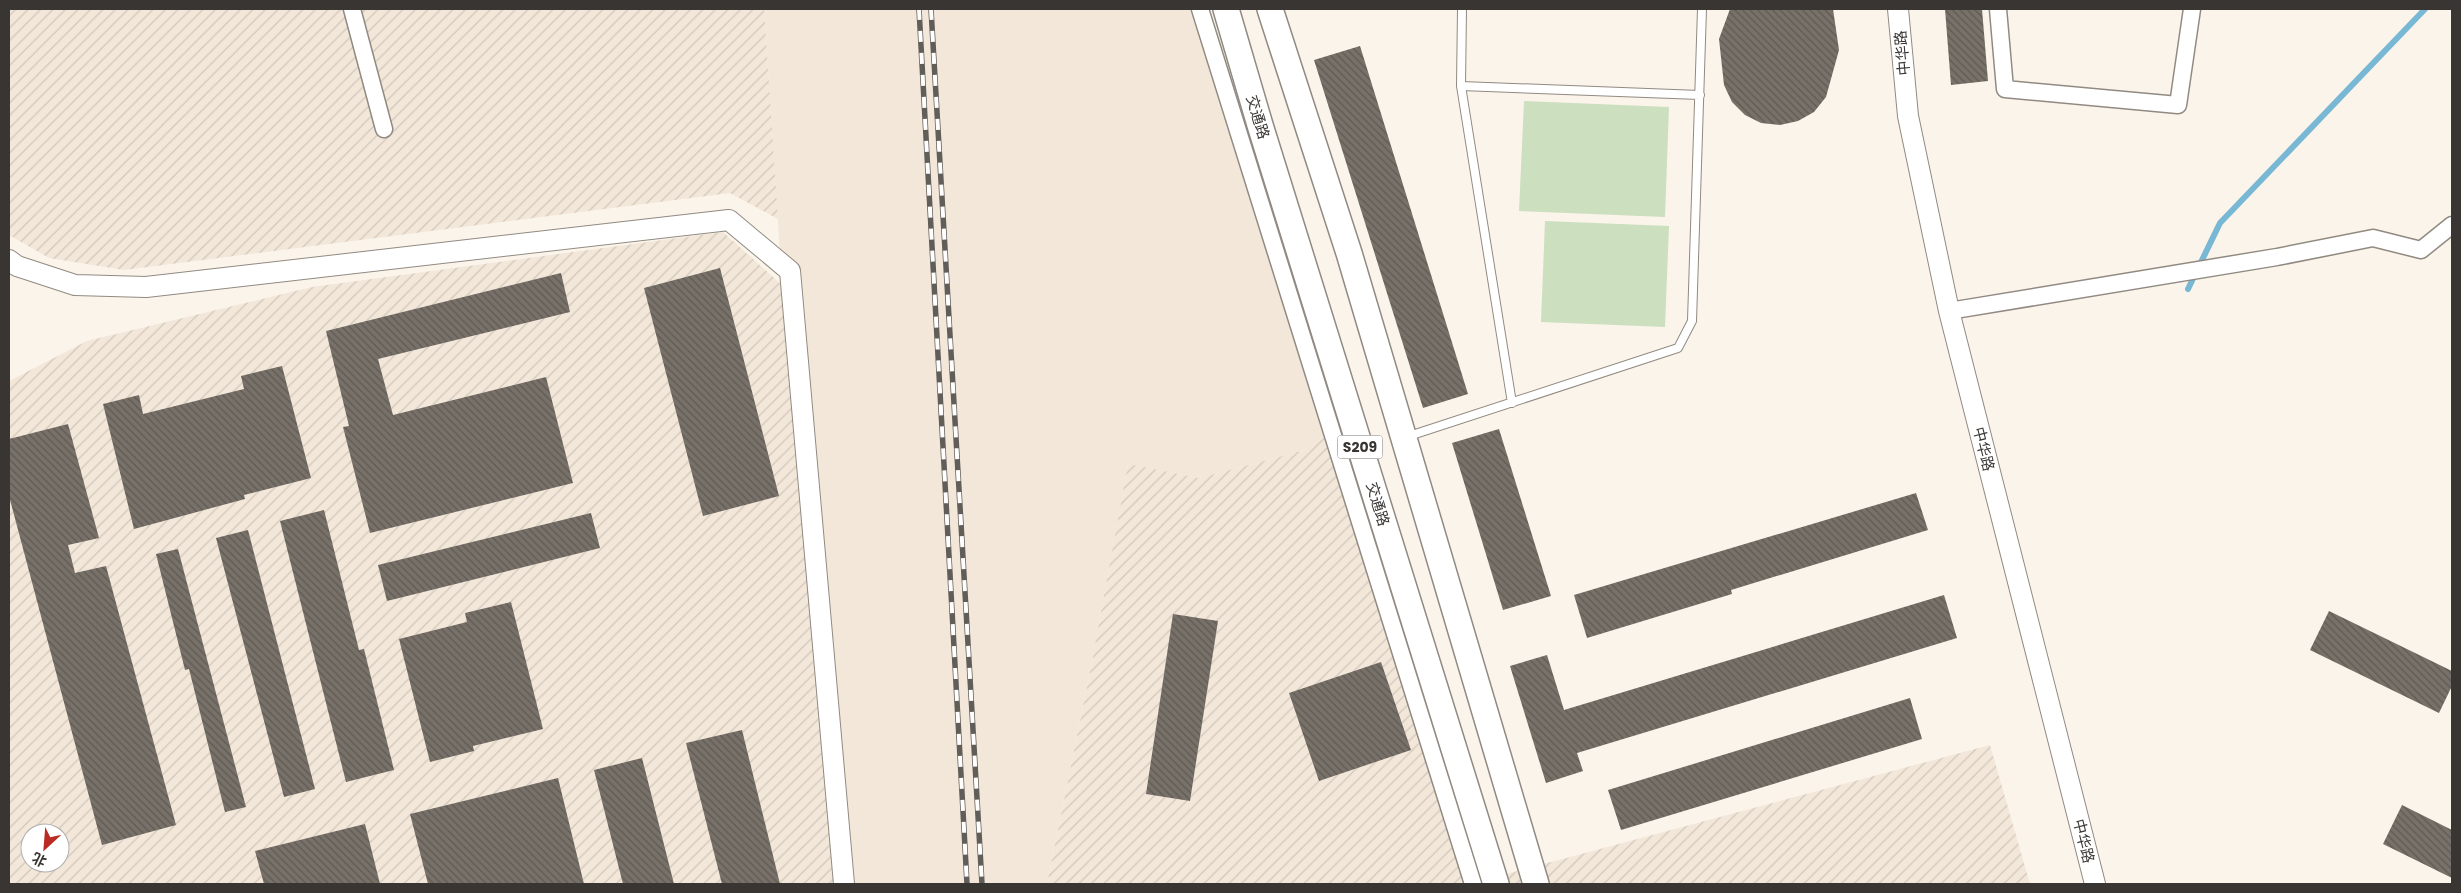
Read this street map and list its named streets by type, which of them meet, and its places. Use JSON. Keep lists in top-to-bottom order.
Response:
{
  "streets": {
    "main road": ["交通路", "S209"],
    "street": ["中华路"]
  },
  "north": "bottom left"
}
